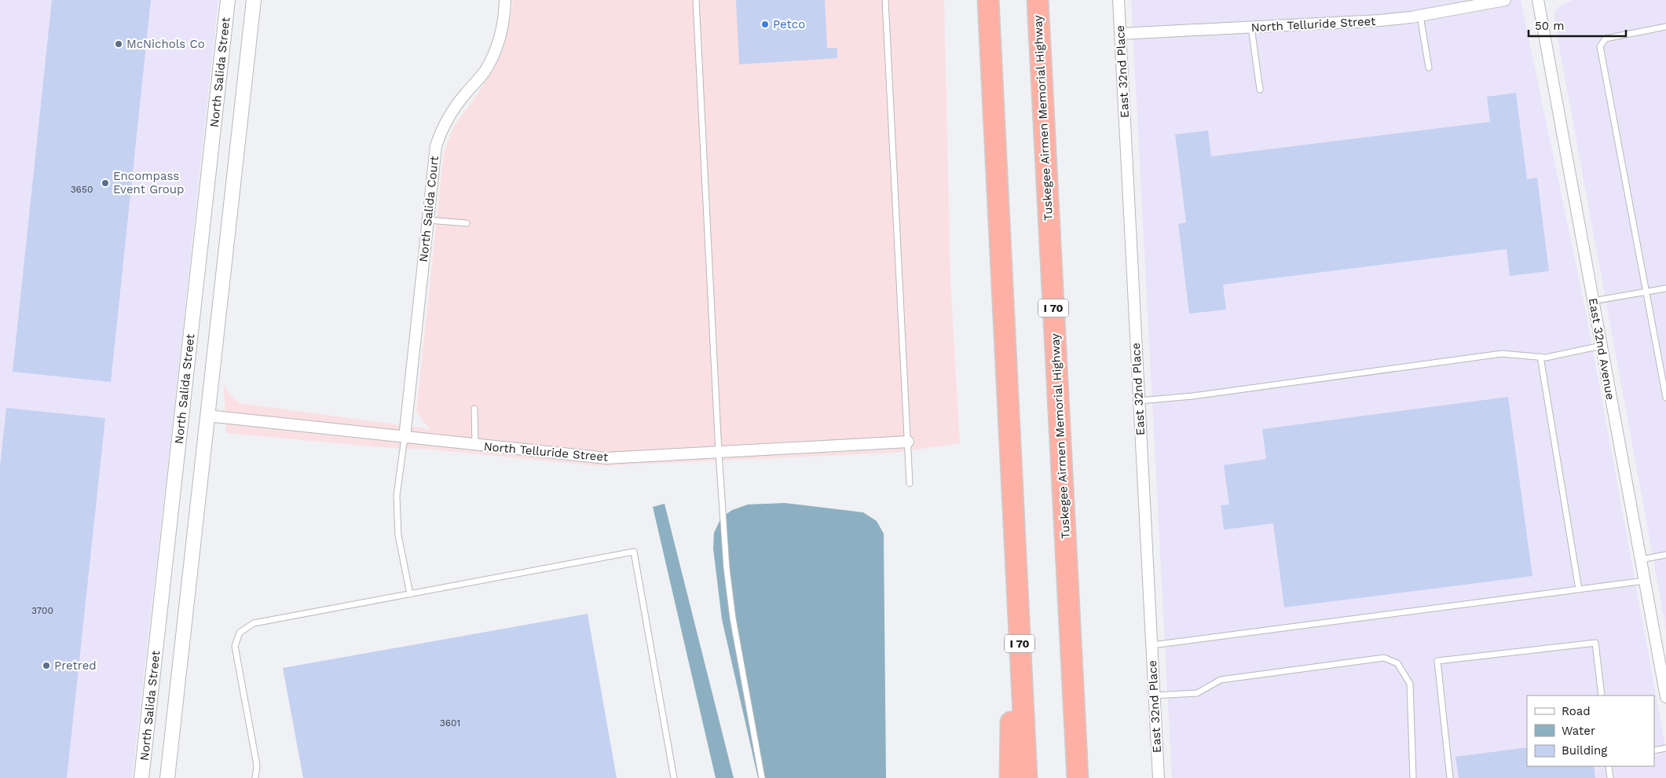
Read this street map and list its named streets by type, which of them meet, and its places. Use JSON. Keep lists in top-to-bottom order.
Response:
{
  "streets": {
    "highway": ["Tuskegee Airmen Memorial Highway", "I 70"],
    "street": [
      "North Telluride Street",
      "East 32nd Place",
      "North Salida Street",
      "North Salida Court",
      "East 32nd Avenue"
    ]
  },
  "crossings": [
    ["North Telluride Street", "East 32nd Place"],
    ["North Telluride Street", "North Salida Court"]
  ],
  "places": [
    "Petco",
    "McNichols Co",
    "Encompass Event Group",
    "Pretred"
  ],
  "house_numbers": ["3650", "3700", "3601"],
  "legend": ["Road", "Water", "Building"],
  "scale_bar": "50 m"
}
